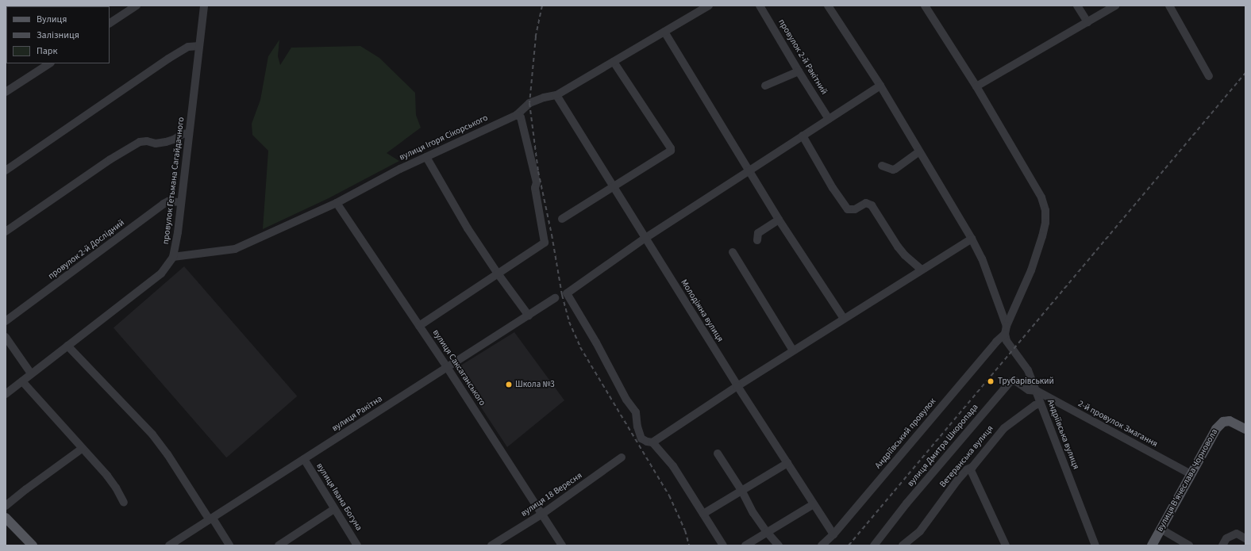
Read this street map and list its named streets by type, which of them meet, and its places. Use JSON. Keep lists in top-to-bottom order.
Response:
{
  "streets": {
    "main road": ["вулиця В'ячеслава Чорновола"],
    "street": [
      "провулок 2-й Ракітний",
      "вулиця Ігоря Сікорського",
      "провулок Гетьмана Сагайдачного",
      "провулок 2-й Дослідний",
      "Молодіжна вулиця",
      "вулиця Саксаганського",
      "вулиця Ракітна",
      "2-й провулок Змагання",
      "Андріївський провулок",
      "Андріївська вулиця",
      "вулиця Дмитра Шкоропада",
      "Ветеранська вулиця",
      "вулиця 18 Вересня",
      "вулиця Івана Богуна"
    ]
  },
  "crossings": [
    ["вулиця Ігоря Сікорського", "провулок Гетьмана Сагайдачного"],
    ["вулиця Ігоря Сікорського", "Молодіжна вулиця"],
    ["вулиця Ігоря Сікорського", "вулиця Саксаганського"],
    ["провулок Гетьмана Сагайдачного", "провулок 2-й Дослідний"],
    ["Молодіжна вулиця", "Андріївський провулок"],
    ["вулиця Саксаганського", "вулиця Ракітна"],
    ["вулиця Саксаганського", "вулиця 18 Вересня"],
    ["вулиця Ракітна", "вулиця Івана Богуна"],
    ["2-й провулок Змагання", "Андріївська вулиця"],
    ["2-й провулок Змагання", "вулиця Дмитра Шкоропада"],
    ["2-й провулок Змагання", "вулиця В'ячеслава Чорновола"],
    ["Андріївський провулок", "Андріївська вулиця"],
    ["Андріївська вулиця", "вулиця Дмитра Шкоропада"],
    ["Андріївська вулиця", "Ветеранська вулиця"]
  ],
  "places": ["Трубарівський", "Школа №3"],
  "legend": ["Вулиця", "Залізниця", "Парк"]
}
